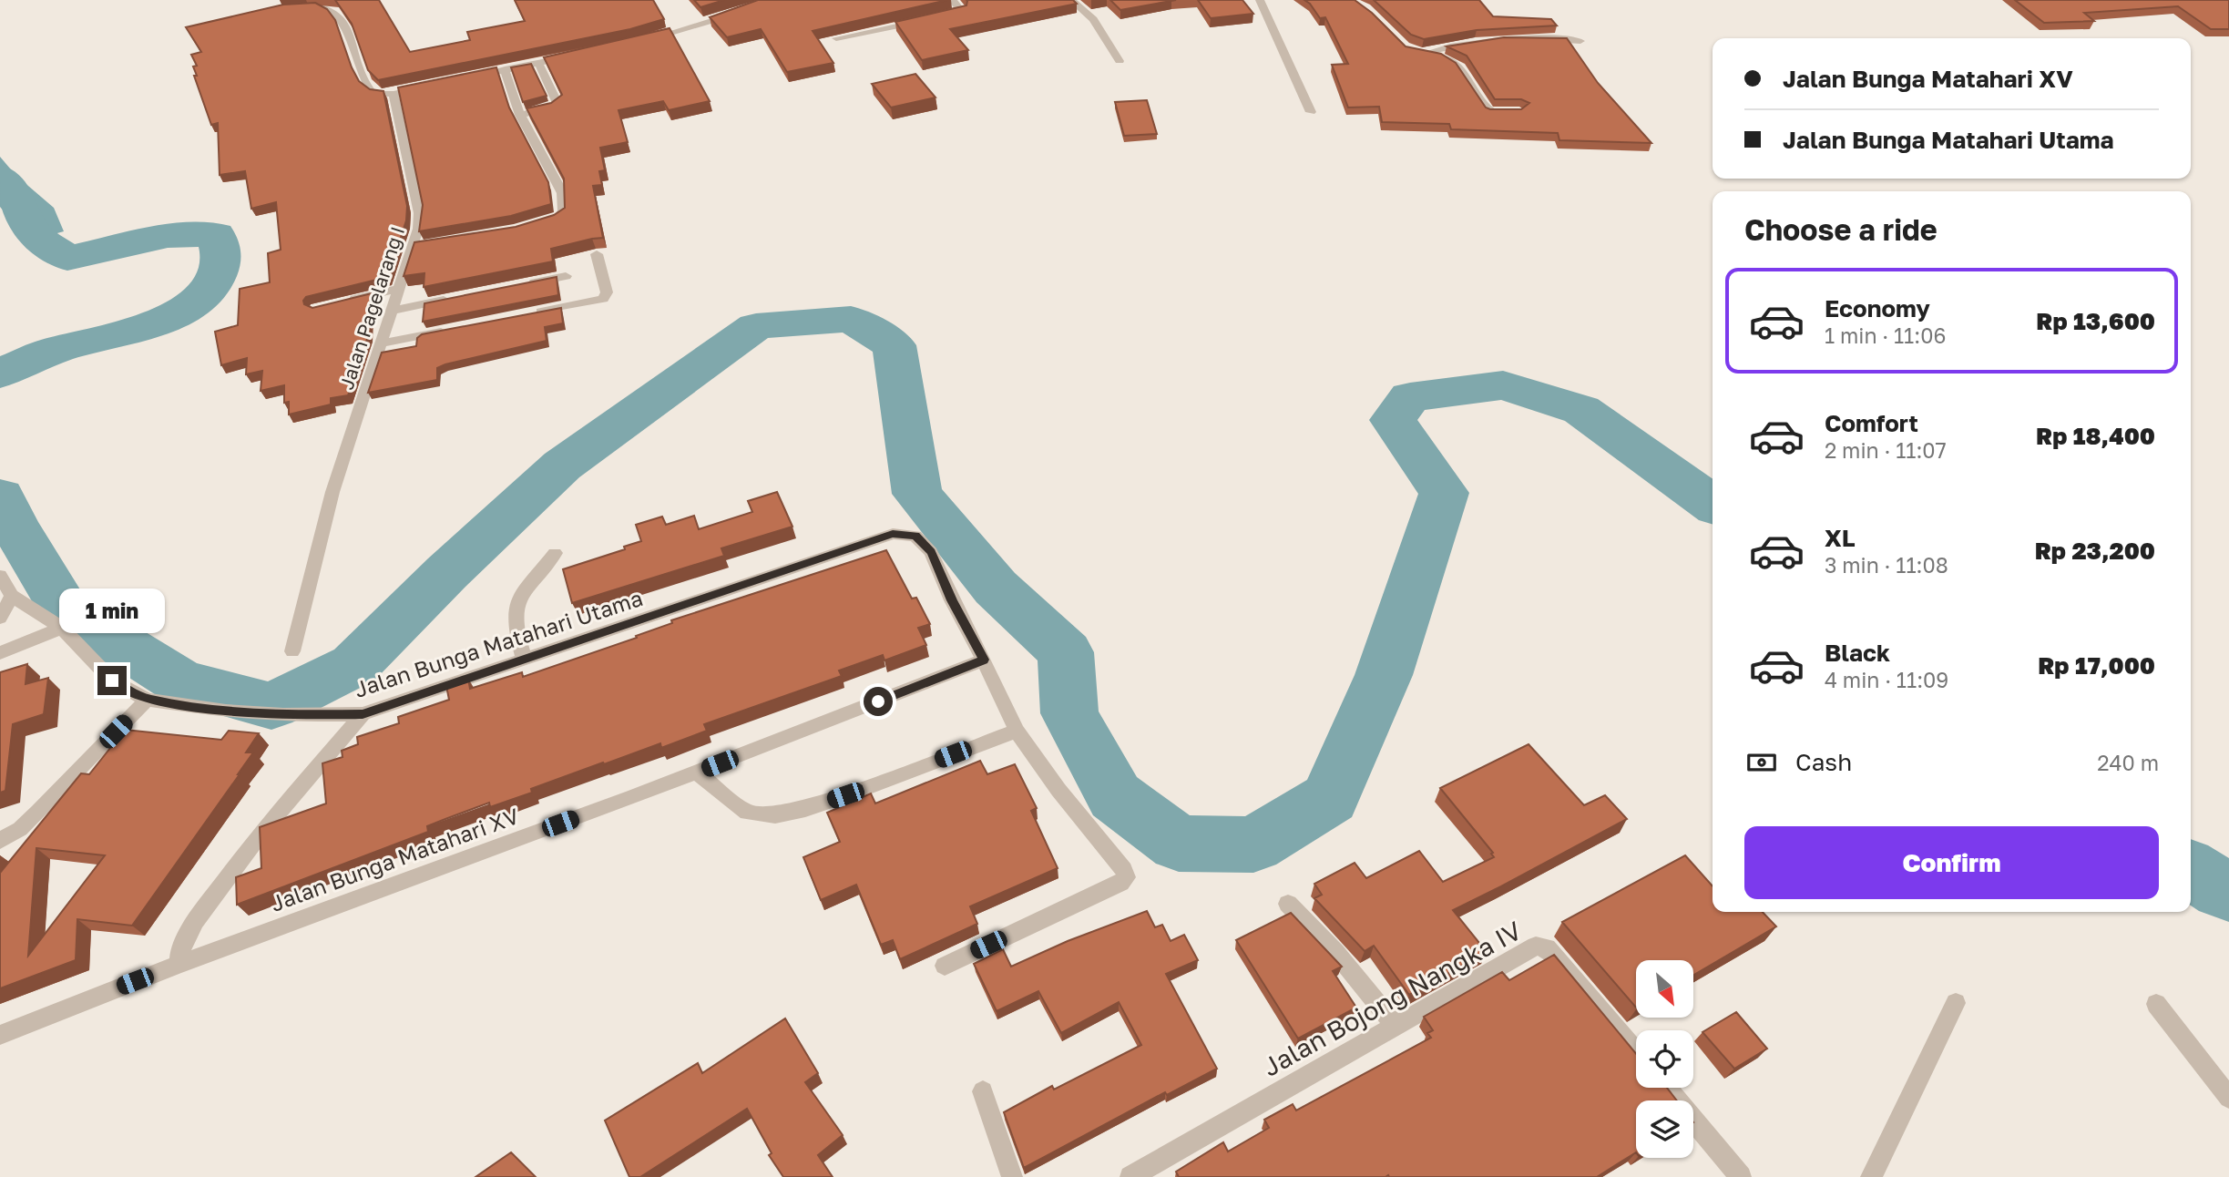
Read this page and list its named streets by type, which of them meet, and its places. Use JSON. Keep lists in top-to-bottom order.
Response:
{
  "streets": {
    "street": [
      "Jalan Pagelarang I",
      "Jalan Bunga Matahari Utama",
      "Jalan Bunga Matahari XV",
      "Jalan Bojong Nangka IV"
    ]
  },
  "crossings": [
    ["Jalan Bunga Matahari Utama", "Jalan Bunga Matahari XV"]
  ],
  "north": "bottom right",
  "page": {
    "banner": ["Jalan Bunga Matahari XV", "Jalan Bunga Matahari Utama"],
    "heading": "Choose a ride",
    "list": [
      {
        "name": "Economy",
        "note": "1 min · 11:06",
        "value": "Rp 13,600"
      },
      {
        "name": "Comfort",
        "note": "2 min · 11:07",
        "value": "Rp 18,400"
      },
      {
        "name": "XL",
        "note": "3 min · 11:08",
        "value": "Rp 23,200"
      },
      {
        "name": "Black",
        "note": "4 min · 11:09",
        "value": "Rp 17,000"
      }
    ],
    "bubble": "1 min",
    "pay": ["Cash", "240 m"],
    "buttons": "Confirm"
  }
}
